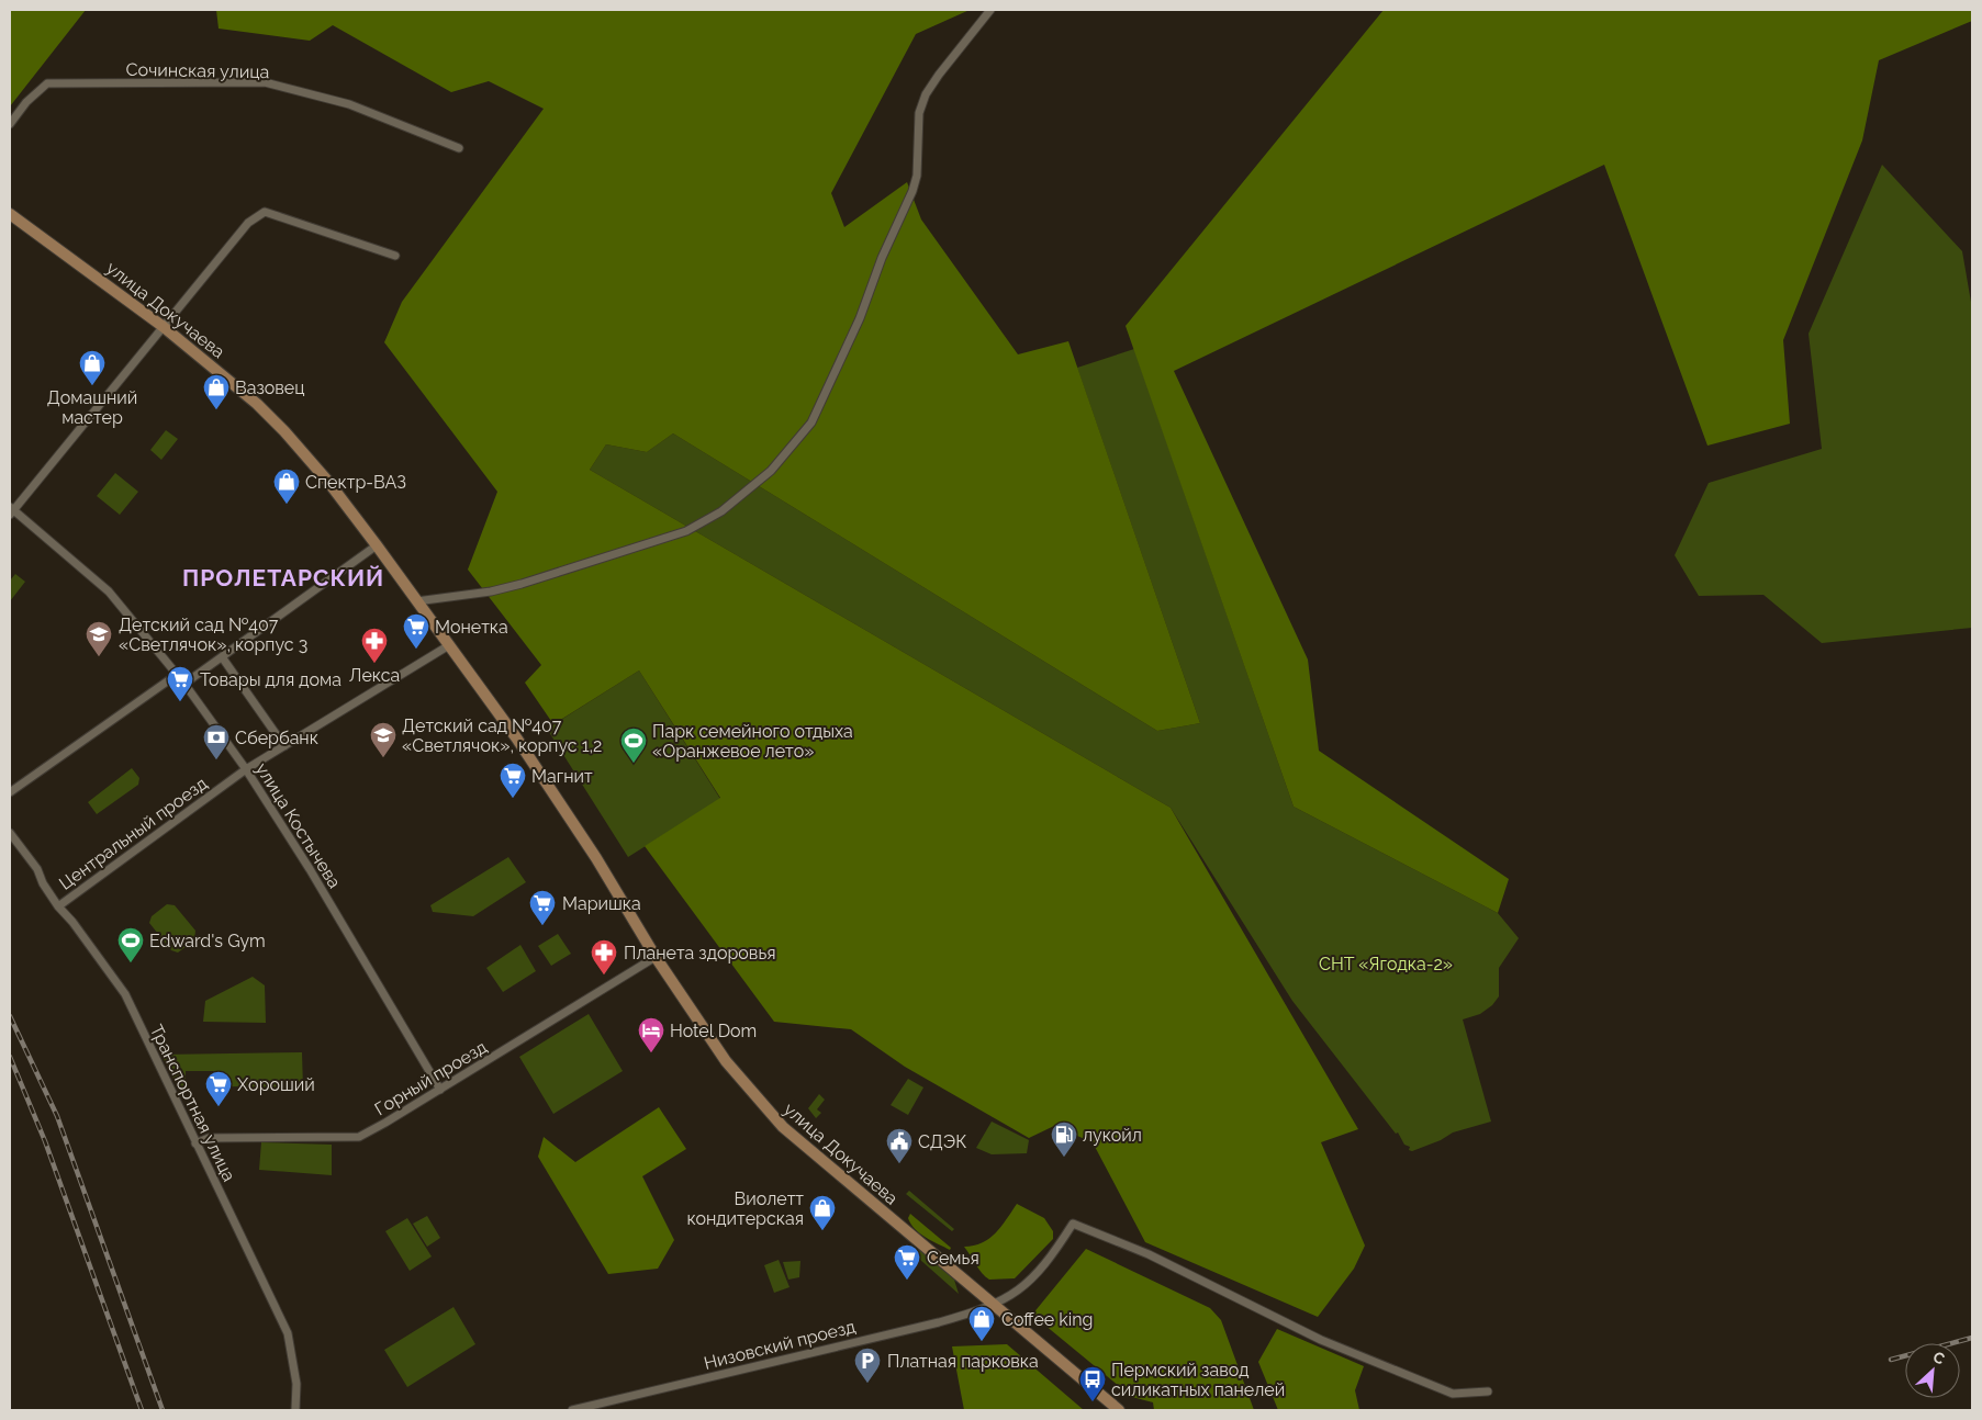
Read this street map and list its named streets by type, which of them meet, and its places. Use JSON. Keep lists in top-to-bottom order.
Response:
{
  "streets": {
    "main road": ["улица Докучаева"],
    "street": [
      "Сочинская улица",
      "улица Костычева",
      "Центральный проезд",
      "Горный проезд",
      "Транспортная улица",
      "Низовский проезд"
    ]
  },
  "crossings": [
    ["улица Докучаева", "Центральный проезд"],
    ["улица Докучаева", "Горный проезд"],
    ["улица Докучаева", "Низовский проезд"],
    ["улица Костычева", "Центральный проезд"],
    ["улица Костычева", "Горный проезд"],
    ["Центральный проезд", "Транспортная улица"],
    ["Горный проезд", "Транспортная улица"]
  ],
  "districts": ["ПРОЛЕТАРСКИЙ"],
  "parks": ["СНТ «Ягодка-2»"],
  "places": {
    "shop": [
      "Домашний мастер",
      "Вазовец",
      "Спектр-ВАЗ",
      "Виолетт кондитерская",
      "Coffee king"
    ],
    "supermarket": [
      "Монетка",
      "Товары для дома",
      "Магнит",
      "Маришка",
      "Хороший",
      "Семья"
    ],
    "school or university": ["Детский сад №407 «Светлячок», корпус 3", "Детский сад №407 «Светлячок», корпус 1,2"],
    "pharmacy": ["Лекса", "Планета здоровья"],
    "bank": ["Сбербанк"],
    "sports": ["Парк семейного отдыха «Оранжевое лето»", "Edward's Gym"],
    "hotel": ["Hotel Dom"],
    "fuel station": ["лукойл"],
    "public building": ["СДЭК"],
    "parking": ["Платная парковка"],
    "bus stop": ["Пермский завод силикатных панелей"]
  },
  "north": "top right"
}
